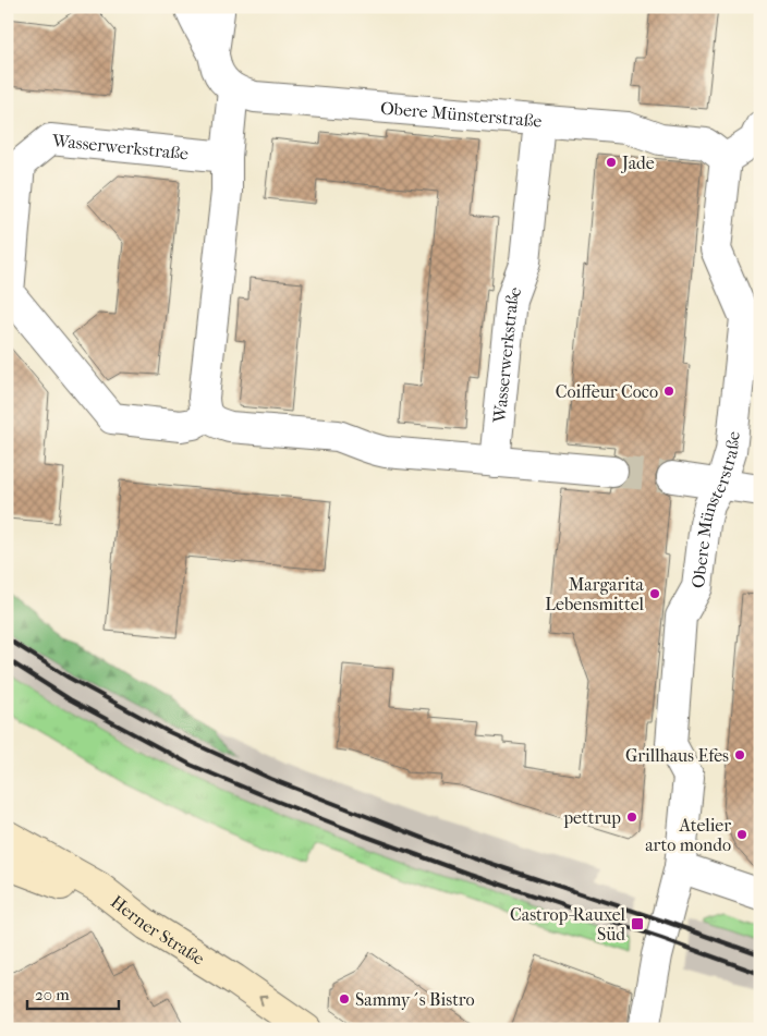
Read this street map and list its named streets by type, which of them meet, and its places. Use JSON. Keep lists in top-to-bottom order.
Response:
{
  "streets": {
    "street": ["Obere Münsterstraße", "Wasserwerkstraße", "Herner Straße"]
  },
  "crossings": [
    ["Obere Münsterstraße", "Wasserwerkstraße"]
  ],
  "one_way": ["Herner Straße"],
  "places": {
    "other": [
      "Jade",
      "Coiffeur Coco",
      "Margarita Lebensmittel",
      "Grillhaus Efes",
      "pettrup",
      "Atelier arto mondo",
      "Sammy´s Bistro"
    ],
    "transit": ["Castrop-Rauxel Süd"]
  },
  "scale_bar": "20 m"
}
